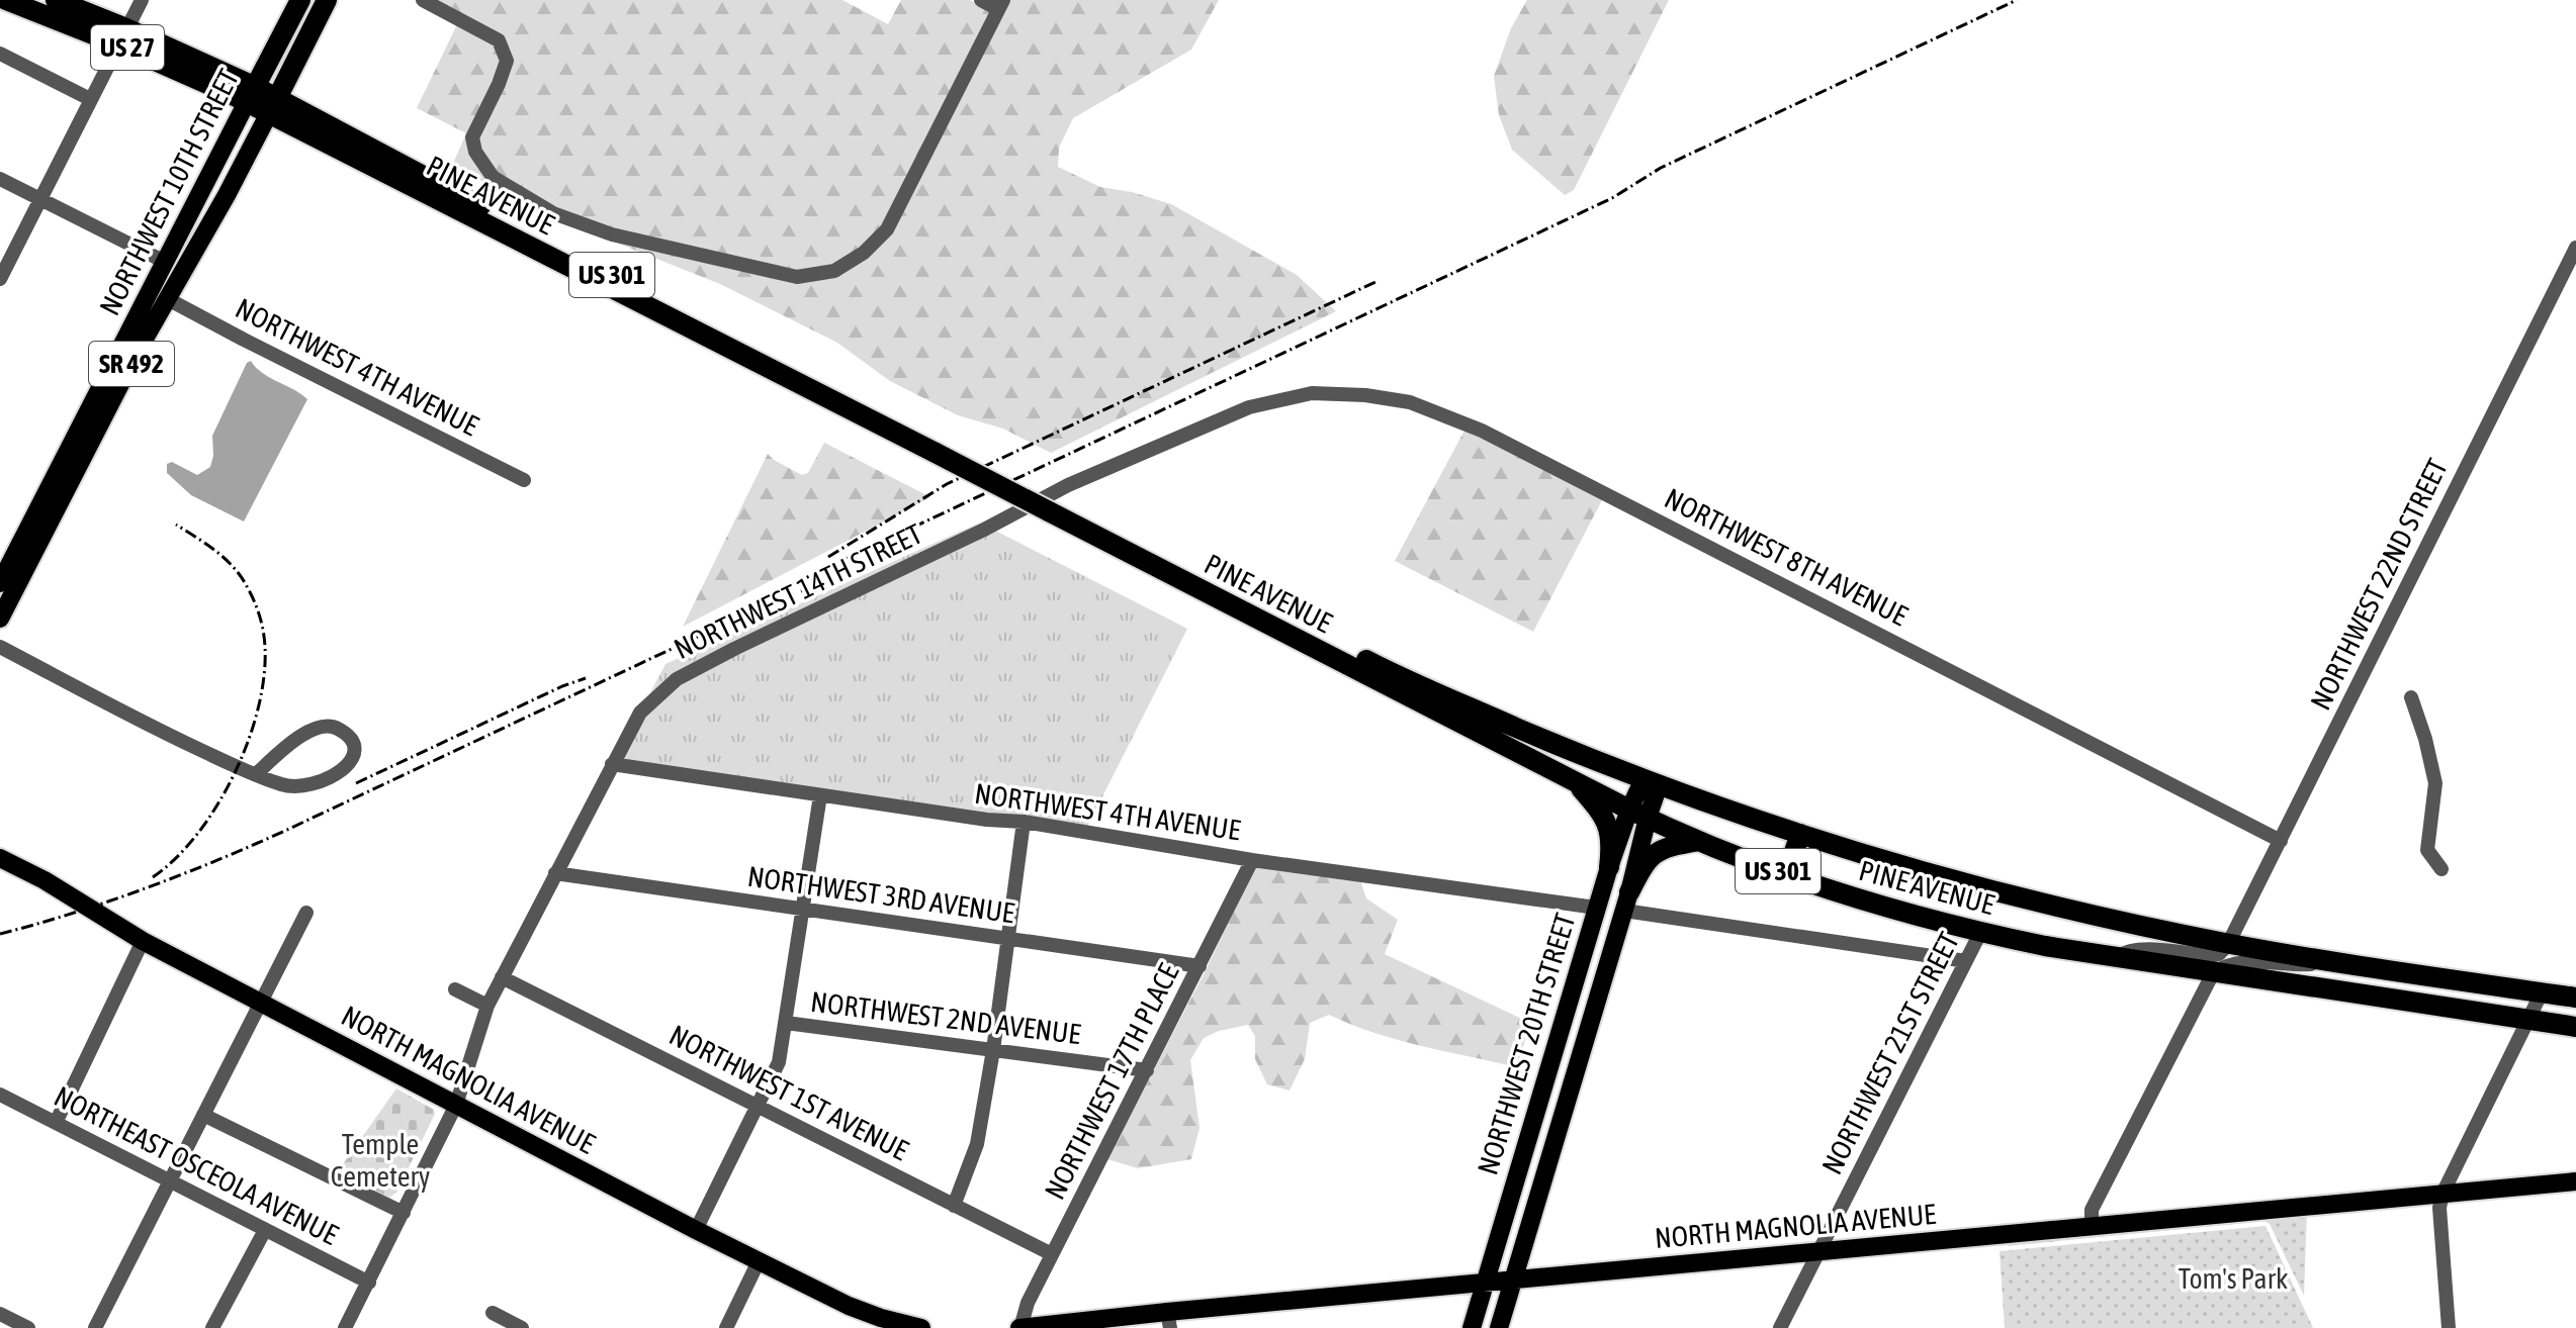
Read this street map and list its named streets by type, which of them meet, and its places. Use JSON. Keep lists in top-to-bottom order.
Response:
{
  "streets": {
    "highway": [
      "US 27",
      "NORTHWEST 10TH STREET",
      "PINE AVENUE",
      "US 301"
    ],
    "main road": ["SR 492", "NORTHWEST 20TH STREET", "NORTH MAGNOLIA AVENUE"],
    "street": [
      "NORTHWEST 4TH AVENUE",
      "NORTHWEST 8TH AVENUE",
      "NORTHWEST 22ND STREET",
      "NORTHWEST 14TH STREET",
      "NORTHWEST 3RD AVENUE",
      "NORTHWEST 2ND AVENUE",
      "NORTHWEST 21ST STREET",
      "NORTHWEST 17TH PLACE",
      "NORTHWEST 1ST AVENUE",
      "NORTHEAST OSCEOLA AVENUE"
    ]
  },
  "crossings": [
    ["NORTHWEST 10TH STREET", "PINE AVENUE"],
    ["NORTHWEST 10TH STREET", "SR 492"],
    ["PINE AVENUE", "SR 492"],
    ["PINE AVENUE", "NORTHWEST 22ND STREET"],
    ["PINE AVENUE", "NORTHWEST 20TH STREET"],
    ["PINE AVENUE", "NORTHWEST 21ST STREET"],
    ["SR 492", "NORTHWEST 4TH AVENUE"],
    ["NORTHWEST 4TH AVENUE", "NORTHWEST 14TH STREET"],
    ["NORTHWEST 4TH AVENUE", "NORTHWEST 20TH STREET"],
    ["NORTHWEST 4TH AVENUE", "NORTHWEST 17TH PLACE"],
    ["NORTHWEST 8TH AVENUE", "NORTHWEST 22ND STREET"],
    ["NORTHWEST 8TH AVENUE", "NORTHWEST 14TH STREET"],
    ["NORTHWEST 14TH STREET", "NORTHWEST 3RD AVENUE"],
    ["NORTHWEST 14TH STREET", "NORTH MAGNOLIA AVENUE"],
    ["NORTHWEST 14TH STREET", "NORTHWEST 1ST AVENUE"],
    ["NORTHWEST 14TH STREET", "NORTHEAST OSCEOLA AVENUE"],
    ["NORTHWEST 3RD AVENUE", "NORTHWEST 17TH PLACE"],
    ["NORTHWEST 2ND AVENUE", "NORTHWEST 17TH PLACE"],
    ["NORTHWEST 20TH STREET", "NORTH MAGNOLIA AVENUE"],
    ["NORTHWEST 21ST STREET", "NORTH MAGNOLIA AVENUE"],
    ["NORTH MAGNOLIA AVENUE", "NORTHWEST 17TH PLACE"],
    ["NORTHWEST 17TH PLACE", "NORTHWEST 1ST AVENUE"]
  ],
  "parks": ["Temple Cemetery", "Tom's Park"]
}
